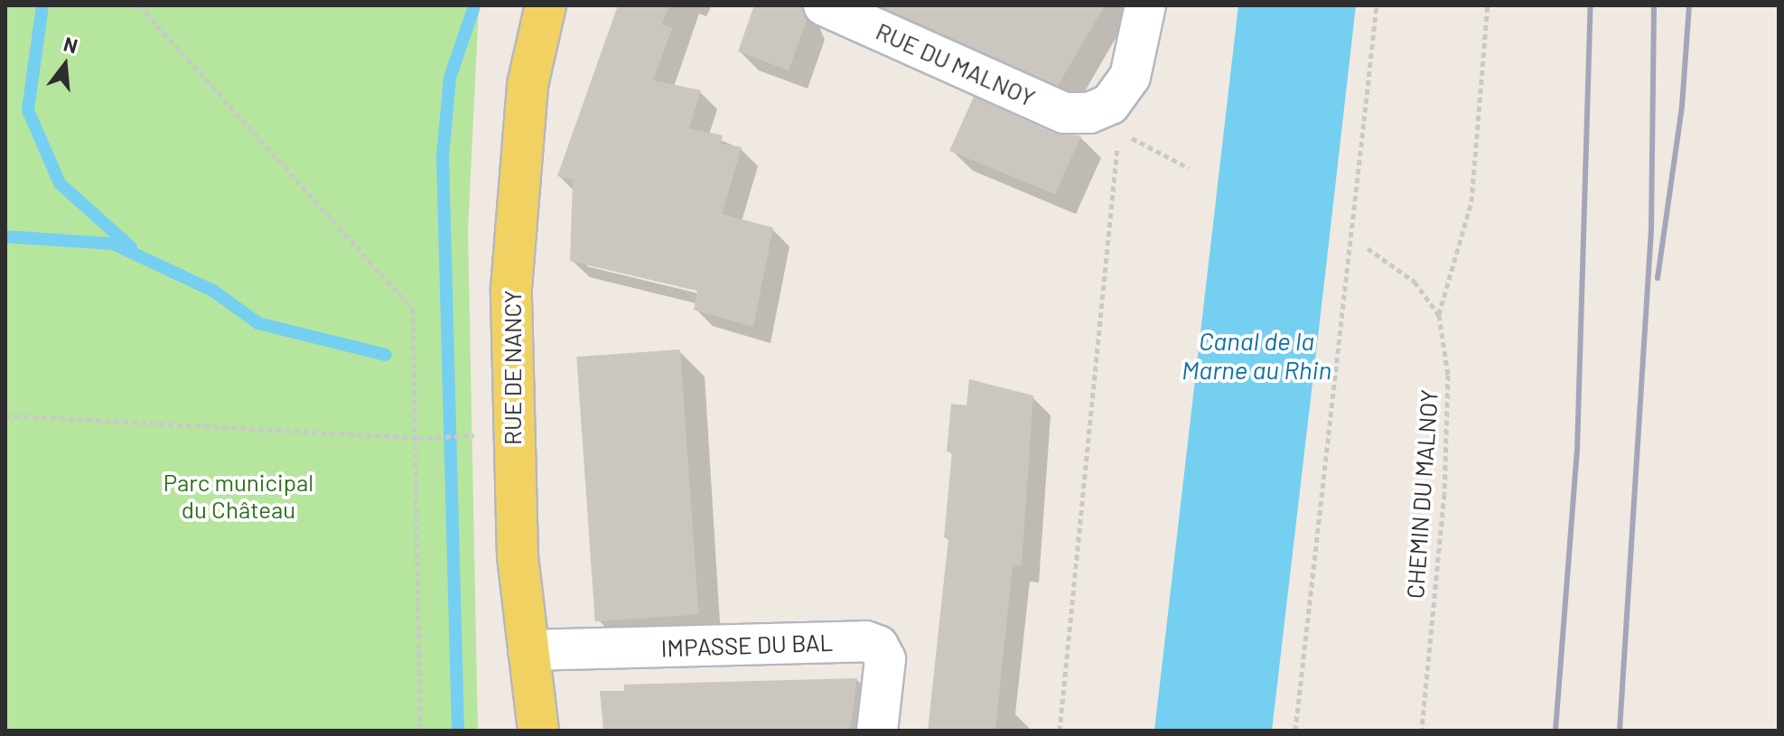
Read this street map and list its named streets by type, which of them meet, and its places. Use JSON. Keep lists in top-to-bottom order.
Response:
{
  "streets": {
    "main road": ["RUE DE NANCY"],
    "street": ["RUE DU MALNOY", "IMPASSE DU BAL"],
    "path": ["CHEMIN DU MALNOY"]
  },
  "crossings": [
    ["RUE DE NANCY", "IMPASSE DU BAL"]
  ],
  "water": ["Canal de la Marne au Rhin"],
  "parks": ["Parc municipal du Château"],
  "north": "top"
}
